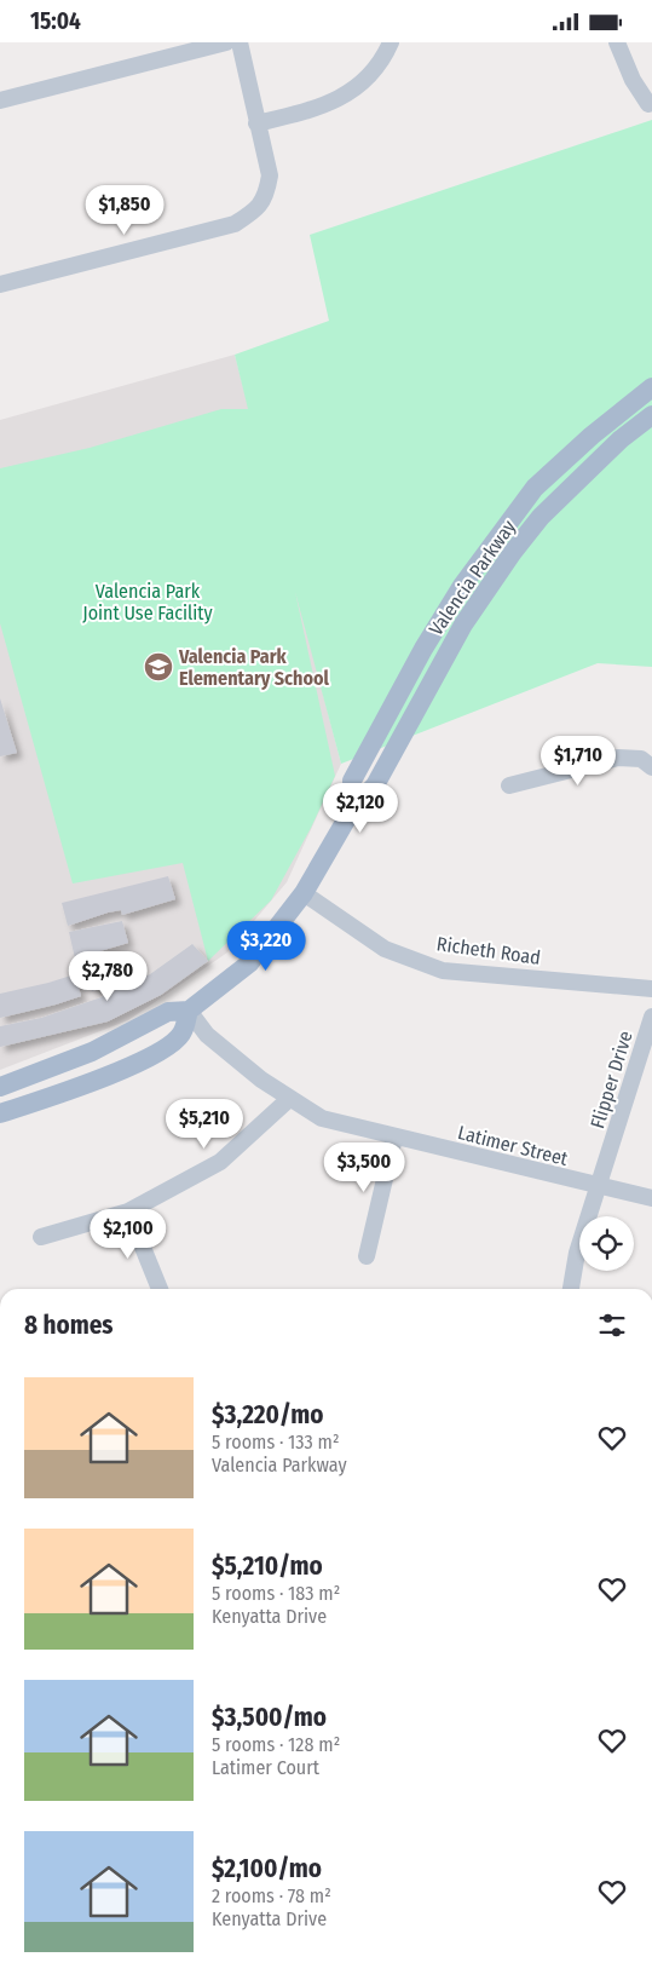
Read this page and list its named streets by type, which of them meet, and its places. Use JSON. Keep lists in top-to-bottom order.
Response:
{
  "streets": {
    "main road": ["Valencia Parkway"],
    "street": ["Richeth Road", "Flipper Drive", "Latimer Street"]
  },
  "crossings": [
    ["Valencia Parkway", "Richeth Road"],
    ["Valencia Parkway", "Latimer Street"],
    ["Flipper Drive", "Latimer Street"]
  ],
  "parks": ["Valencia Park Joint Use Facility"],
  "places": {
    "school or university": ["Valencia Park Elementary School"]
  },
  "page": {
    "status": "15:04",
    "price": [
      "$1,850",
      "$1,710",
      "$2,120",
      "$3,220",
      "$2,780",
      "$5,210",
      "$3,500",
      "$2,100"
    ],
    "heading": "8 homes",
    "list": [
      {
        "name": "$3,220/mo",
        "note": "5 rooms · 133 m² · Valencia Parkway"
      },
      {
        "name": "$5,210/mo",
        "note": "5 rooms · 183 m² · Kenyatta Drive"
      },
      {
        "name": "$3,500/mo",
        "note": "5 rooms · 128 m² · Latimer Court"
      },
      {
        "name": "$2,100/mo",
        "note": "2 rooms · 78 m² · Kenyatta Drive"
      }
    ]
  }
}
